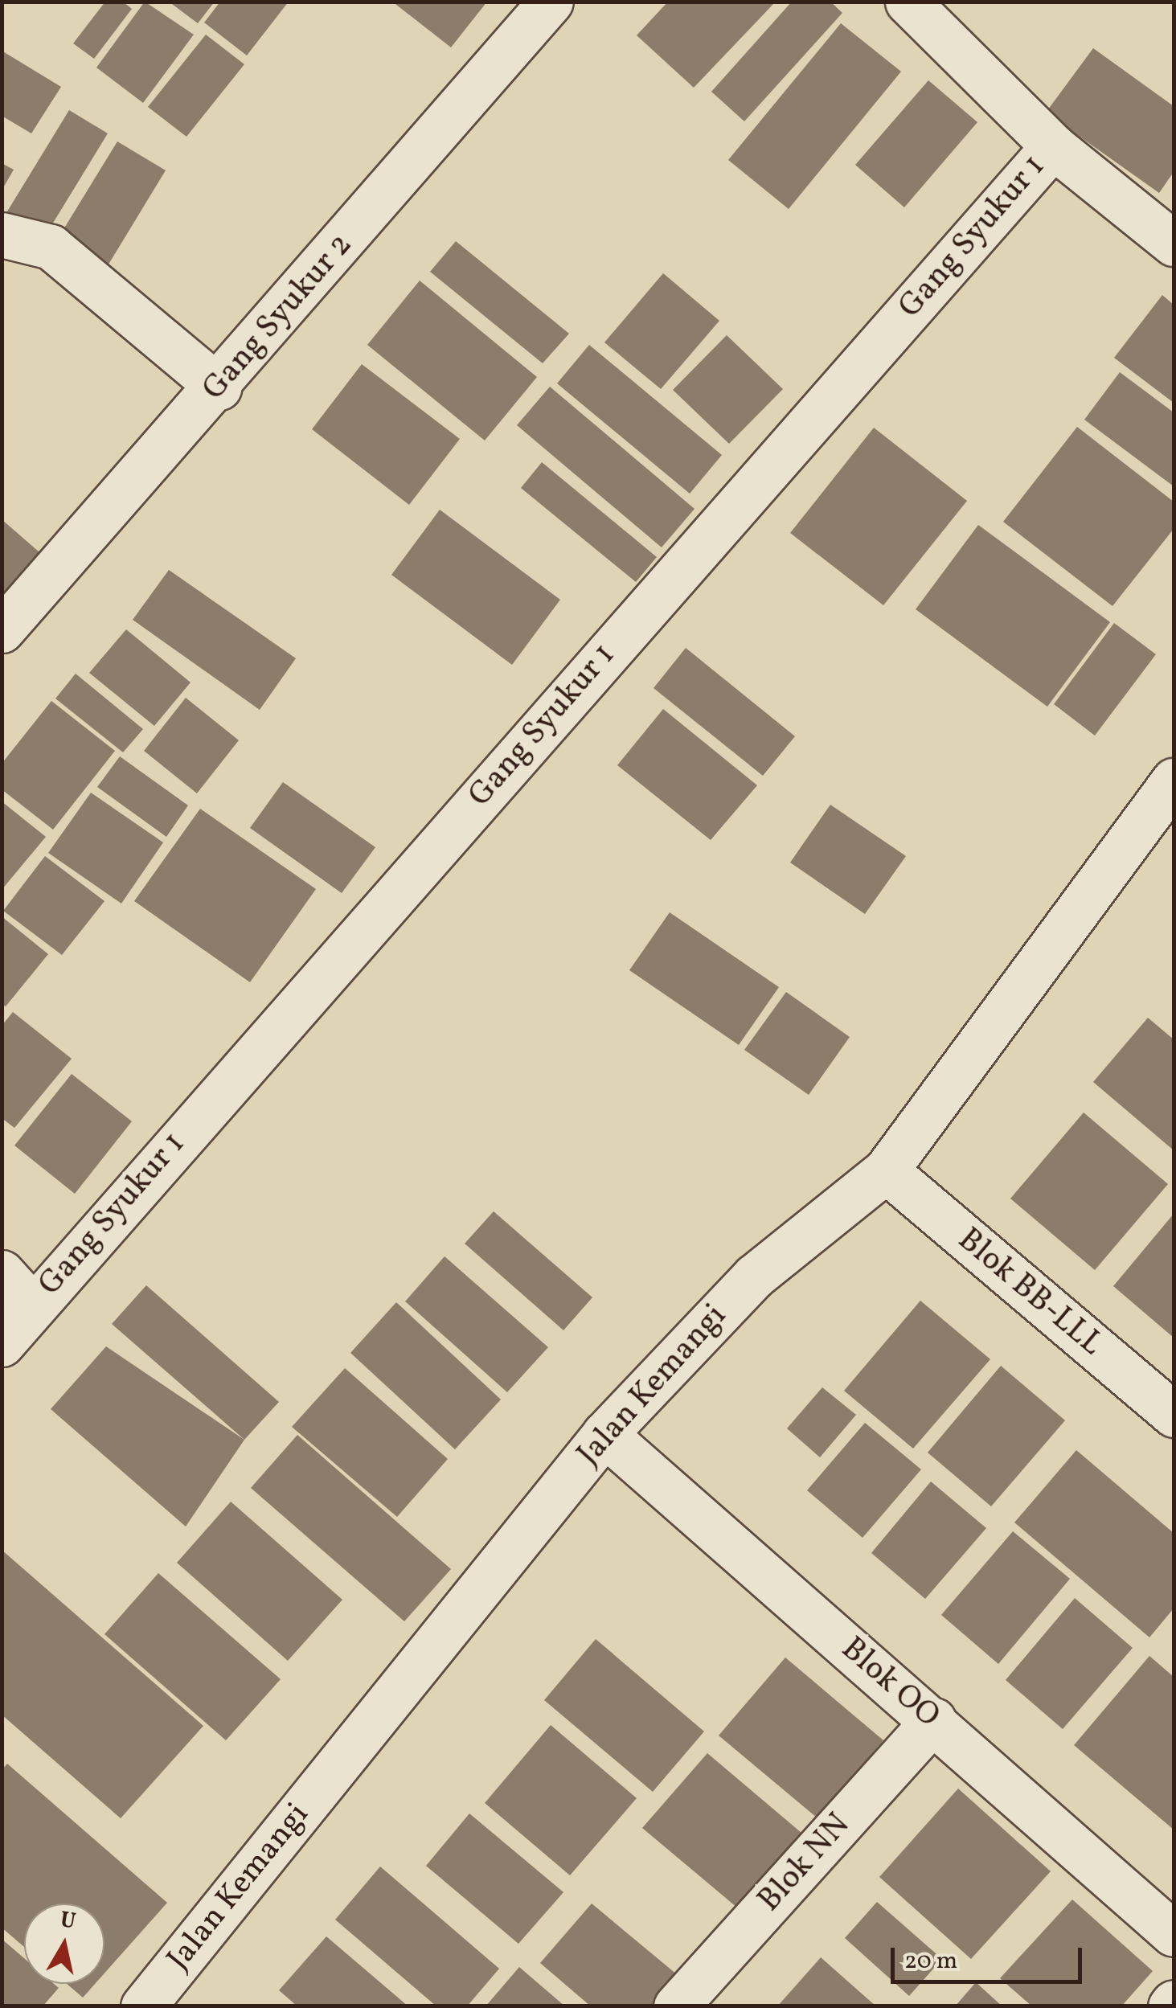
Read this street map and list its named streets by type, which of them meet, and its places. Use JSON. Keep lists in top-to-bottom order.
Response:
{
  "streets": {
    "street": [
      "Gang Syukur 1",
      "Gang Syukur 2",
      "Blok BB-LLL",
      "Jalan Kemangi",
      "Blok OO",
      "Blok NN"
    ]
  },
  "crossings": [
    ["Blok BB-LLL", "Jalan Kemangi"],
    ["Jalan Kemangi", "Blok OO"],
    ["Blok OO", "Blok NN"]
  ],
  "scale_bar": "20 m",
  "north": "top"
}
